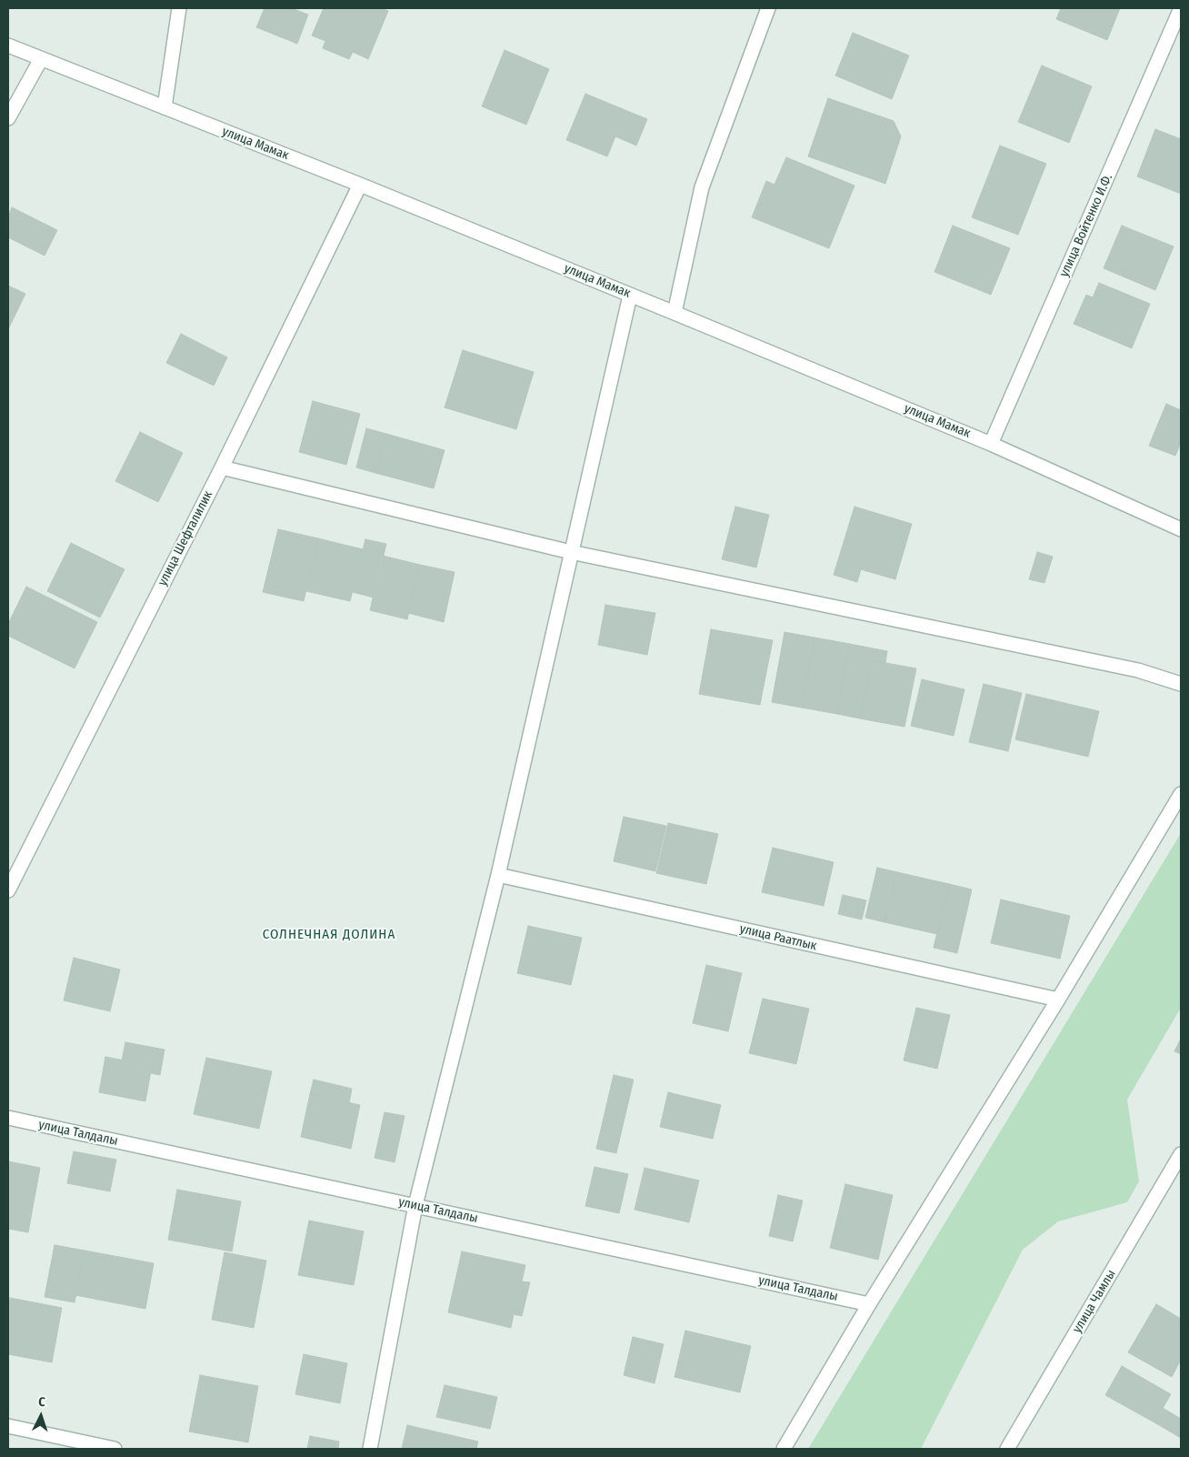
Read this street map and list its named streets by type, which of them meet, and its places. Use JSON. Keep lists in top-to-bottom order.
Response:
{
  "streets": {
    "street": [
      "улица Мамак",
      "улица Войтенко И.Ф.",
      "улица Шефталилик",
      "улица Раатлык",
      "улица Талдалы",
      "улица Чамлы"
    ]
  },
  "crossings": [
    ["улица Мамак", "улица Войтенко И.Ф."],
    ["улица Мамак", "улица Шефталилик"]
  ],
  "districts": ["СОЛНЕЧНАЯ ДОЛИНА"],
  "north": "top"
}
